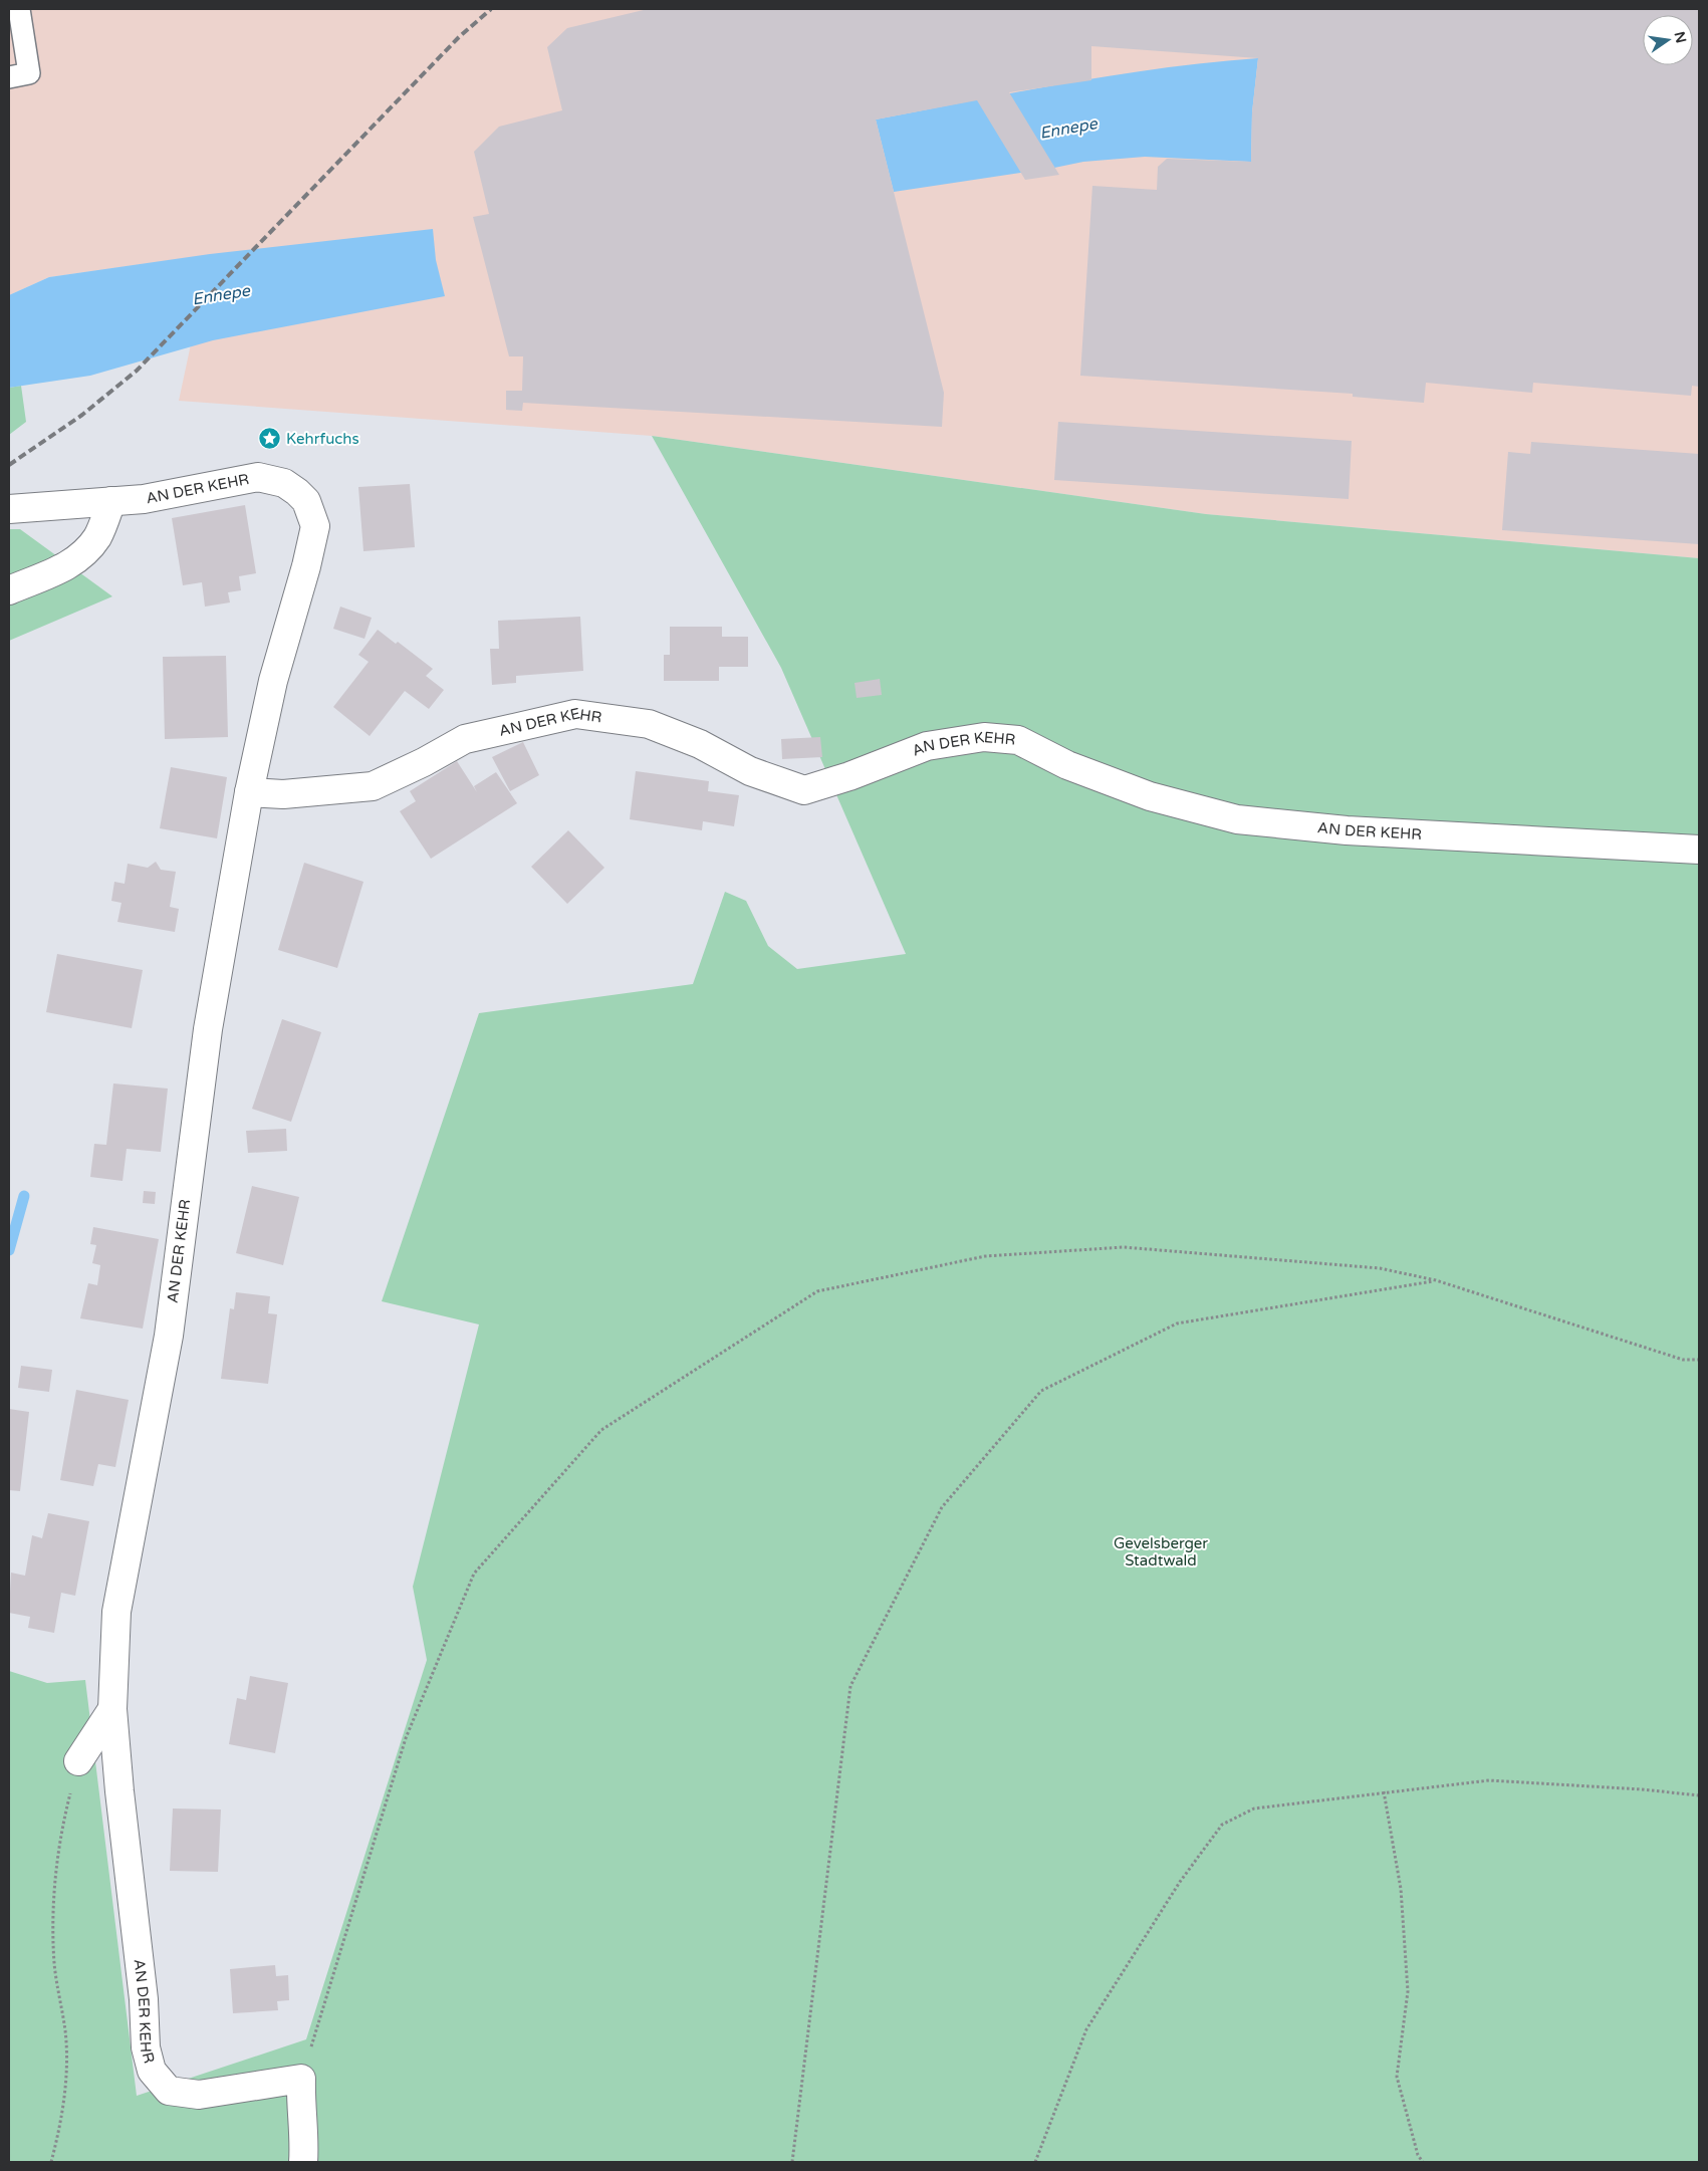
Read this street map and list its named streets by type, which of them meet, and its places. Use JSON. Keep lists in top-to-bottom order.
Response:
{
  "streets": {
    "street": ["AN DER KEHR"]
  },
  "water": ["Ennepe"],
  "parks": ["Gevelsberger Stadtwald"],
  "places": {
    "place": ["Kehrfuchs"]
  },
  "north": "right"
}
